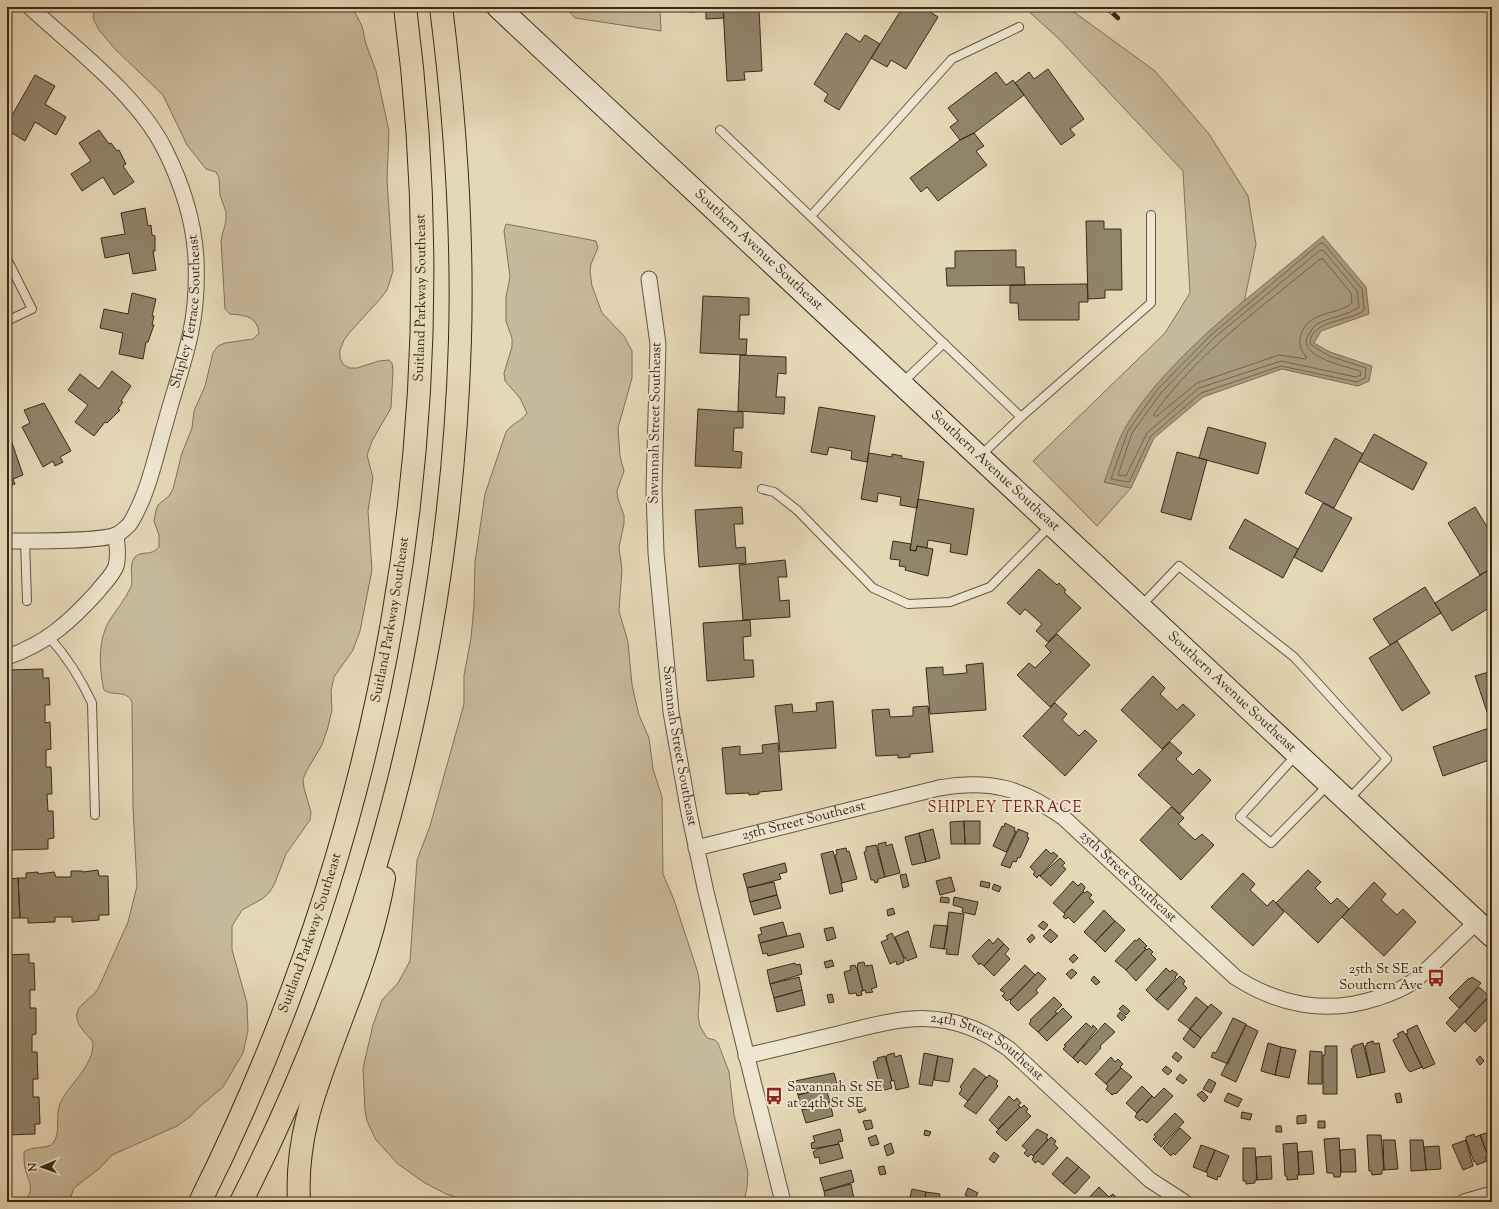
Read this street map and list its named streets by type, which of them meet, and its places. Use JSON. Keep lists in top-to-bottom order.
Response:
{
  "streets": {
    "highway": ["Suitland Parkway Southeast"],
    "main road": ["Southern Avenue Southeast"],
    "street": [
      "Shipley Terrace Southeast",
      "Savannah Street Southeast",
      "25th Street Southeast",
      "24th Street Southeast"
    ]
  },
  "crossings": [
    ["Southern Avenue Southeast", "25th Street Southeast"],
    ["Savannah Street Southeast", "25th Street Southeast"],
    ["Savannah Street Southeast", "24th Street Southeast"]
  ],
  "districts": ["SHIPLEY TERRACE"],
  "places": {
    "bus stop": ["25th St SE at Southern Ave", "Savannah St SE at 24th St SE"]
  },
  "north": "left"
}
